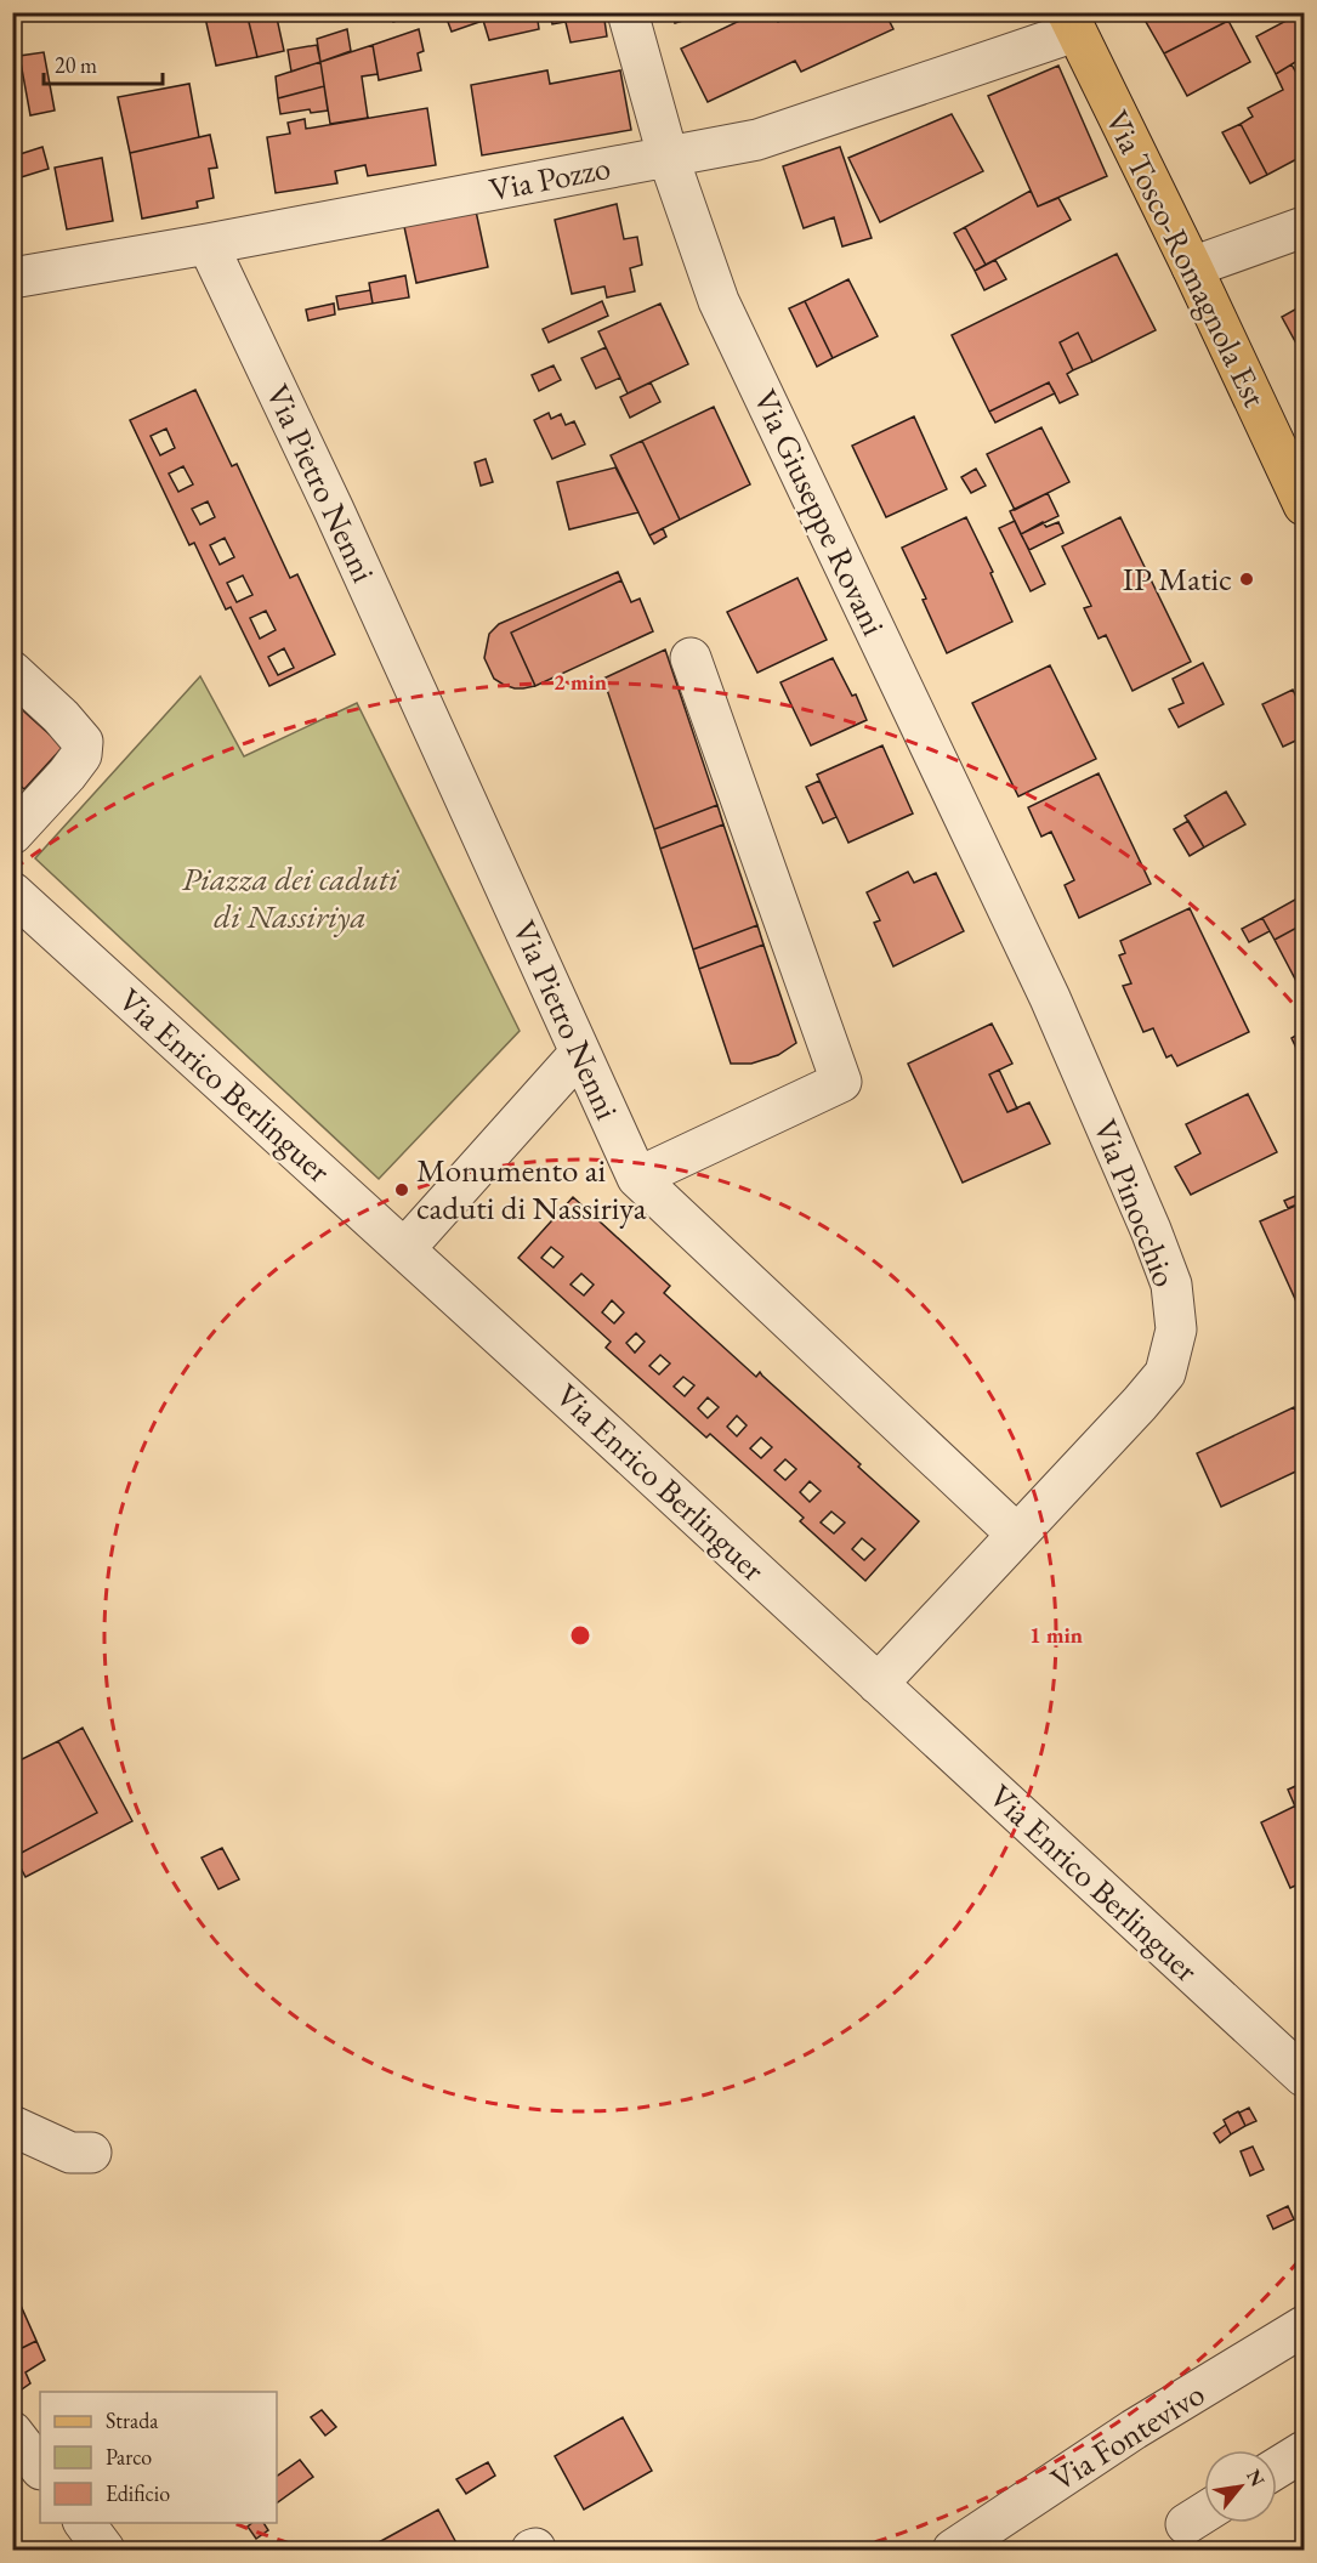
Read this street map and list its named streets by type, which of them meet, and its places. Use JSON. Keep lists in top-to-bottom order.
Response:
{
  "streets": {
    "main road": ["Via Tosco-Romagnola Est"],
    "street": [
      "Via Pozzo",
      "Via Pietro Nenni",
      "Via Giuseppe Rovani",
      "Via Enrico Berlinguer",
      "Via Pinocchio",
      "Via Fontevivo"
    ]
  },
  "crossings": [
    ["Via Pozzo", "Via Tosco-Romagnola Est"],
    ["Via Pozzo", "Via Pietro Nenni"],
    ["Via Pozzo", "Via Giuseppe Rovani"],
    ["Via Pietro Nenni", "Via Pinocchio"],
    ["Via Giuseppe Rovani", "Via Pinocchio"]
  ],
  "parks": ["Piazza dei caduti di Nassiriya"],
  "places": ["IP Matic", "Monumento ai caduti di Nassiriya"],
  "legend": ["Strada", "Parco", "Edificio"],
  "scale_bar": "20 m",
  "north": "top right",
  "rings": ["2 min", "1 min"]
}
